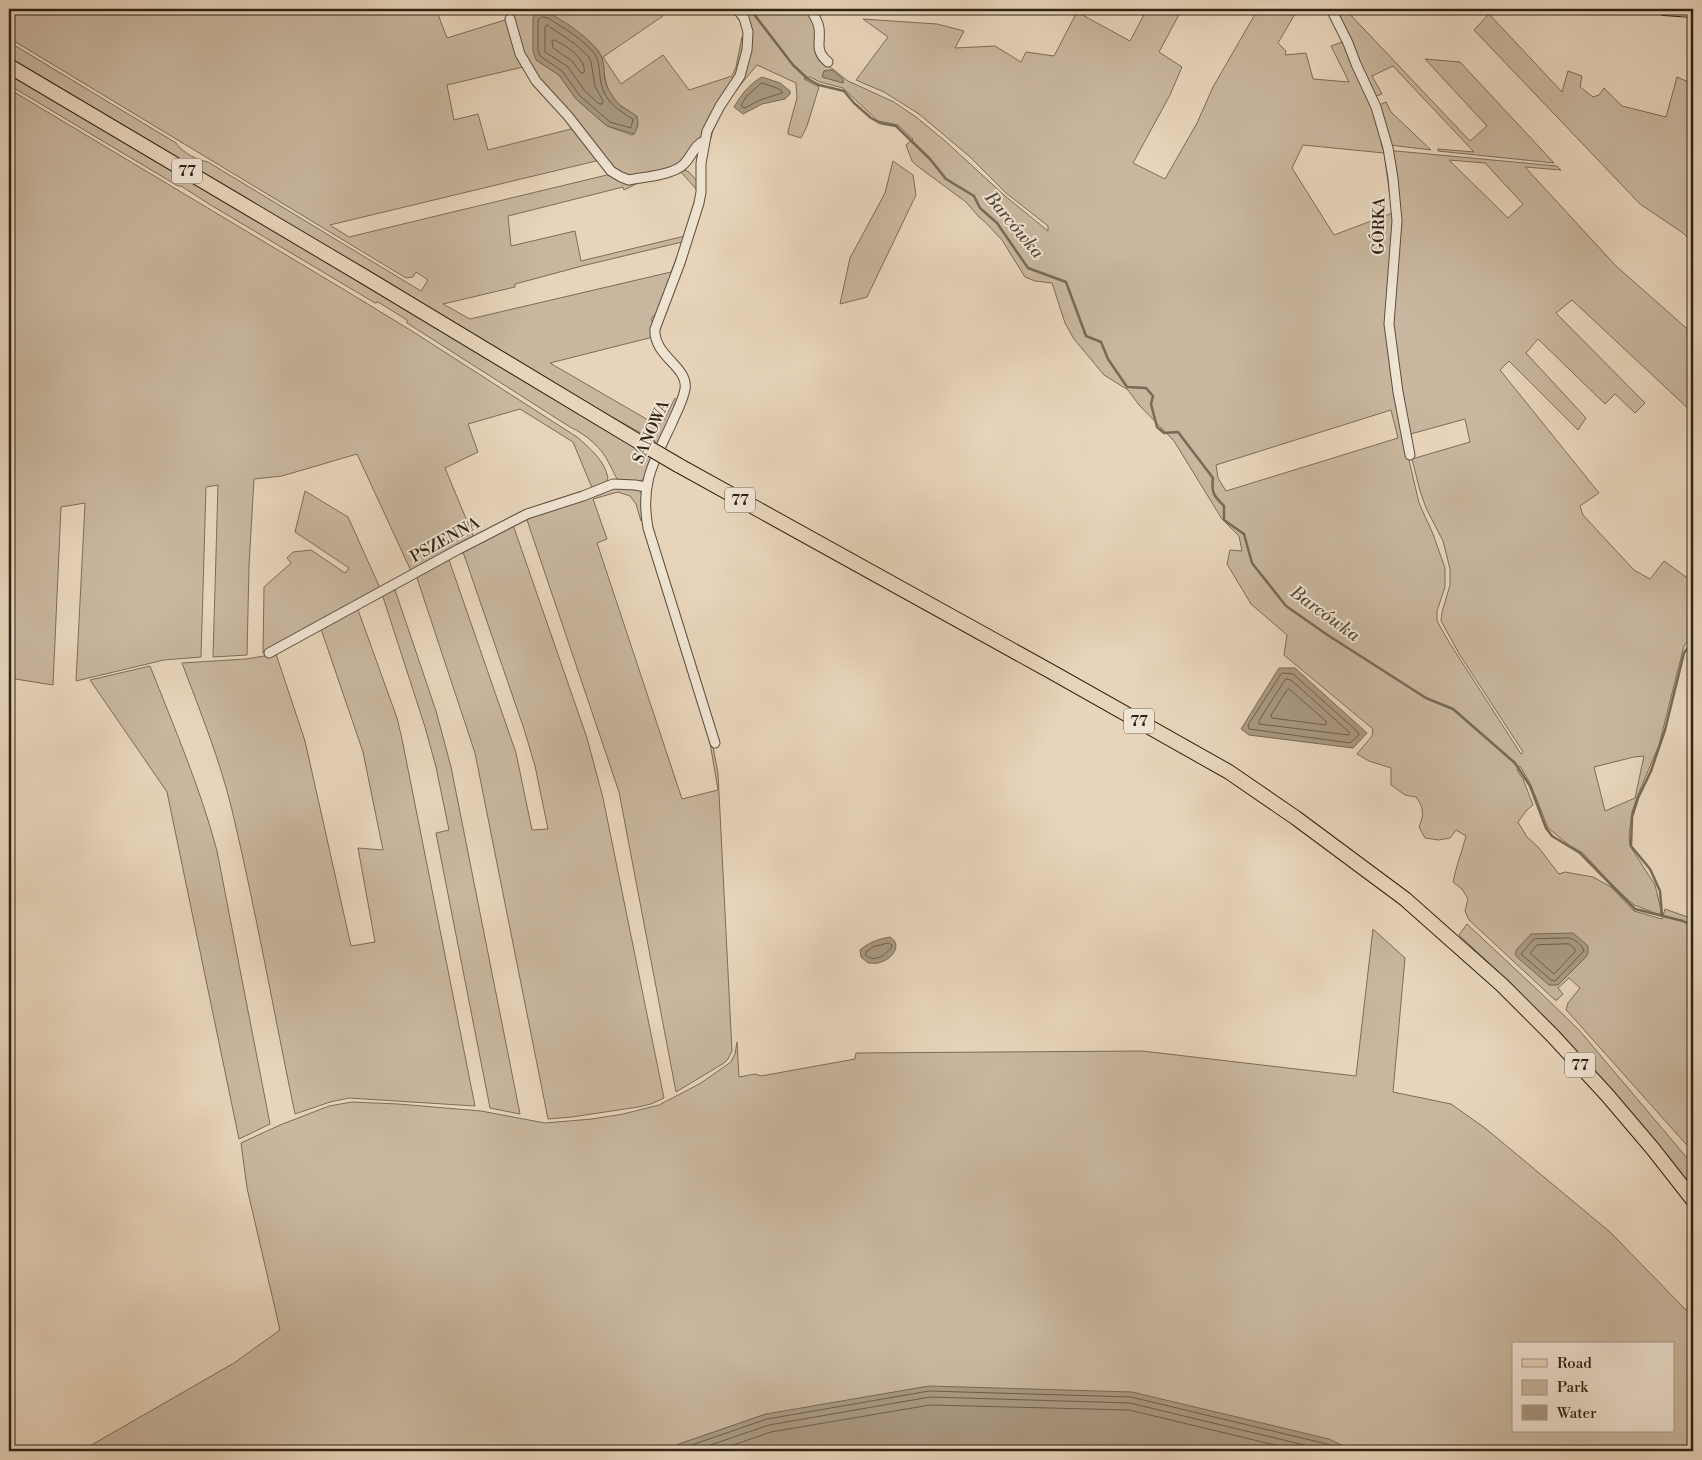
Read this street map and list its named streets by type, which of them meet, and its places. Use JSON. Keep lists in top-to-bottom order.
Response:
{
  "streets": {
    "main road": ["77"],
    "street": ["GÓRKA", "SANOWA", "PSZENNA"]
  },
  "crossings": [
    ["SANOWA", "PSZENNA"]
  ],
  "water": ["Barcówka"],
  "legend": ["Road", "Park", "Water"]
}
